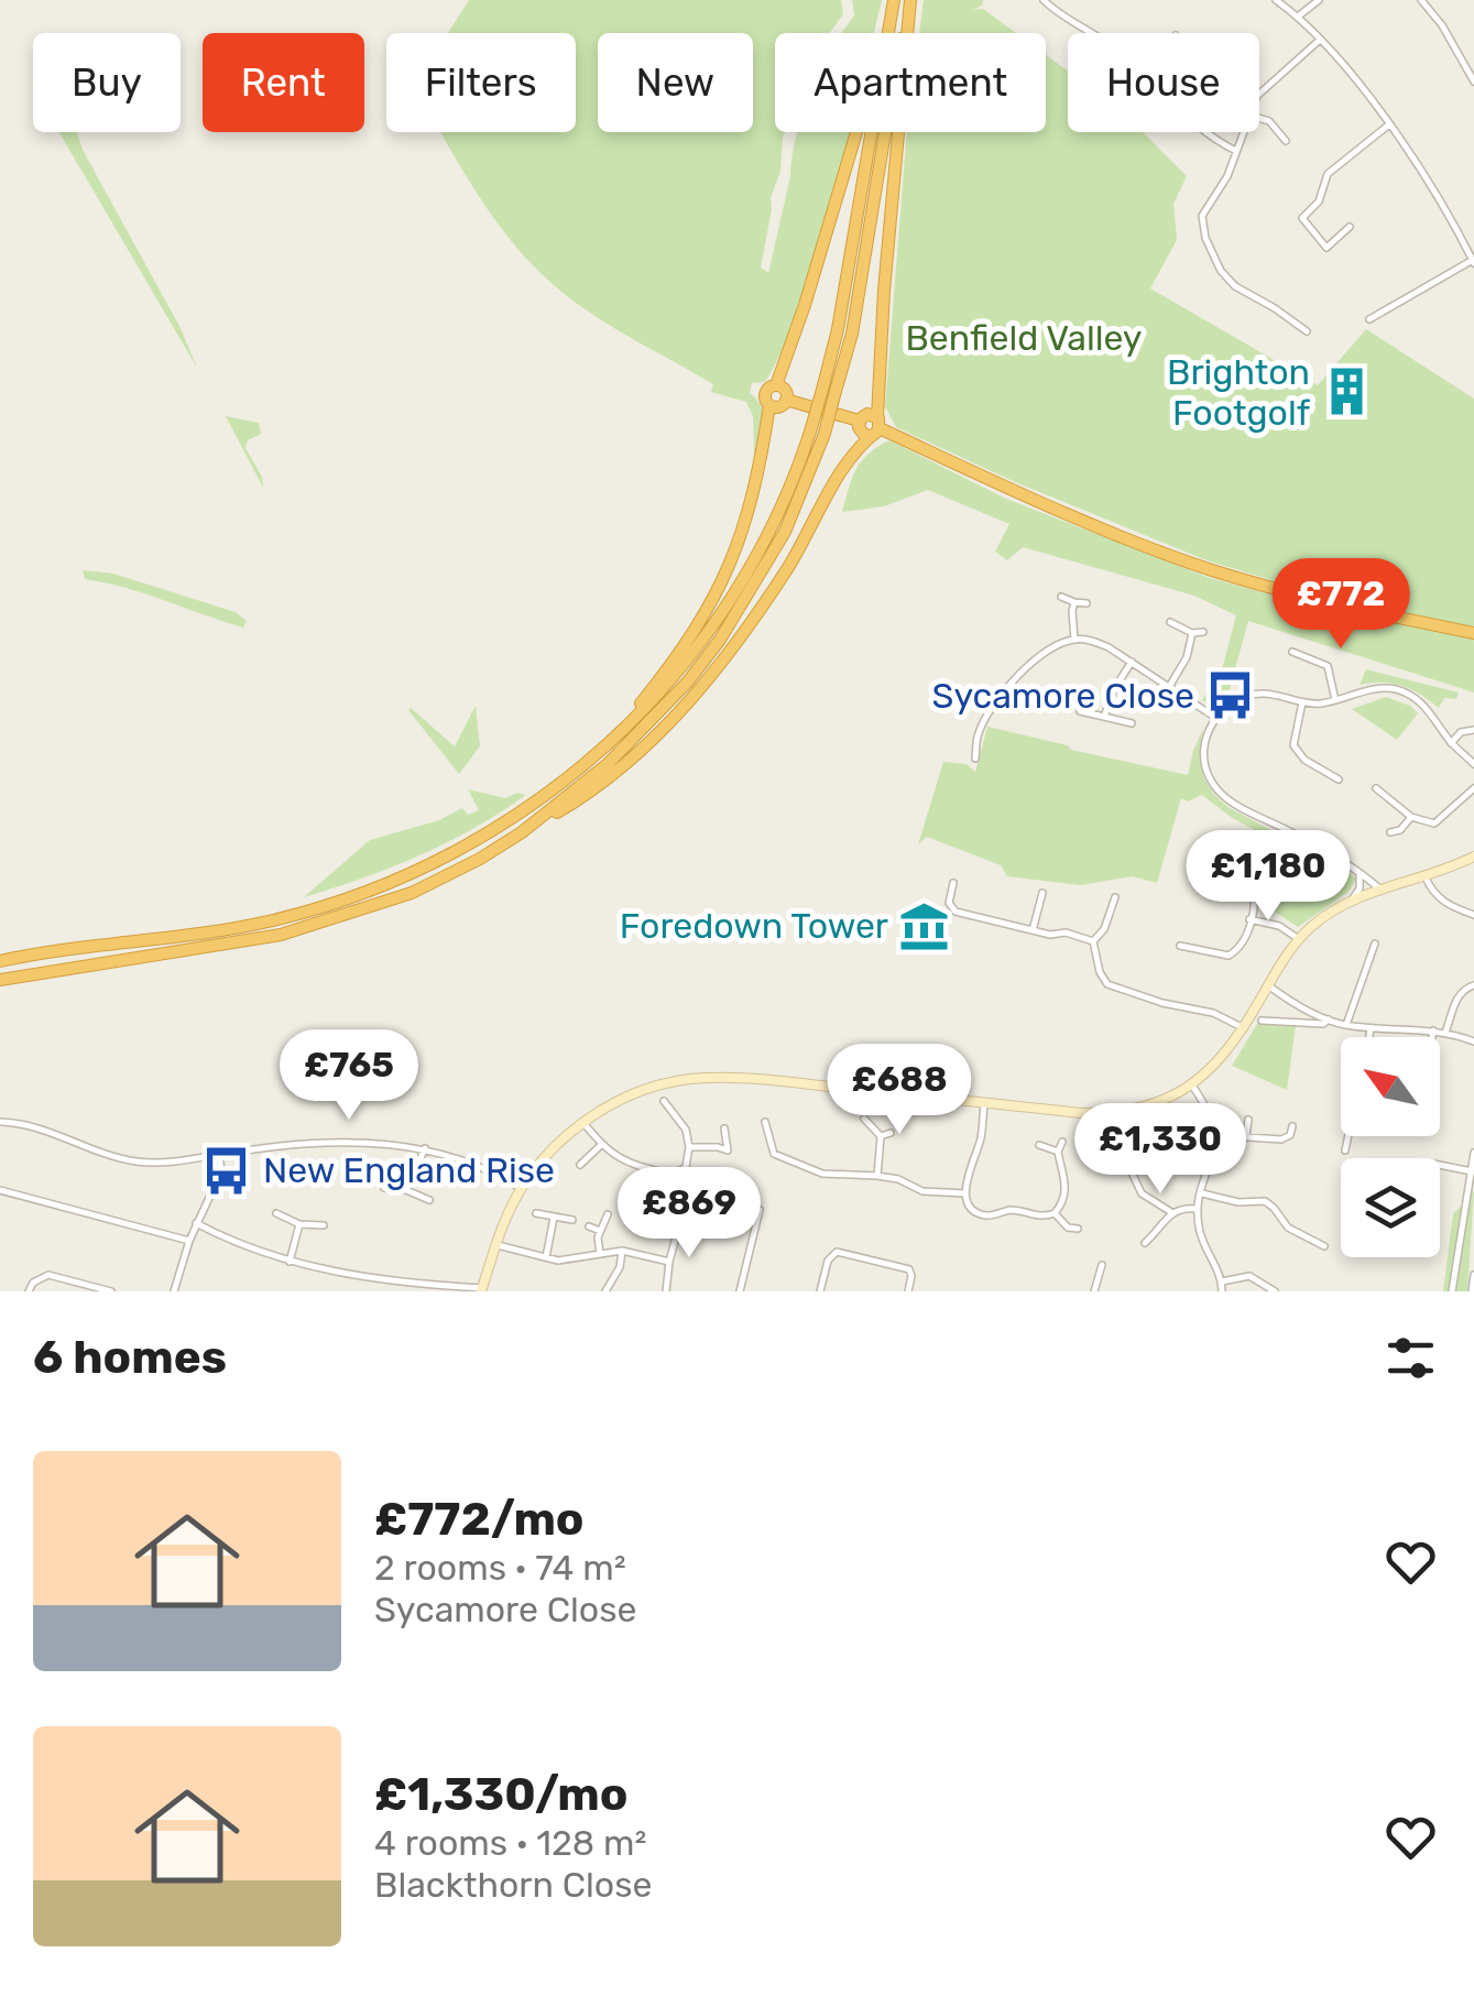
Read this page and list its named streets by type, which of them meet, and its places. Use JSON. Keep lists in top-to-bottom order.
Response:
{
  "parks": ["Benfield Valley"],
  "places": {
    "building": ["Brighton Footgolf"],
    "bus stop": ["Sycamore Close", "New England Rise"],
    "museum": ["Foredown Tower"]
  },
  "north": "top left",
  "page": {
    "chip": [
      "Buy",
      "Rent",
      "Filters",
      "New",
      "Apartment",
      "House"
    ],
    "price": [
      "£772",
      "£1,180",
      "£765",
      "£688",
      "£1,330",
      "£869"
    ],
    "heading": "6 homes",
    "list": [
      {
        "name": "£772/mo",
        "note": "2 rooms · 74 m² · Sycamore Close"
      },
      {
        "name": "£1,330/mo",
        "note": "4 rooms · 128 m² · Blackthorn Close"
      }
    ]
  }
}
